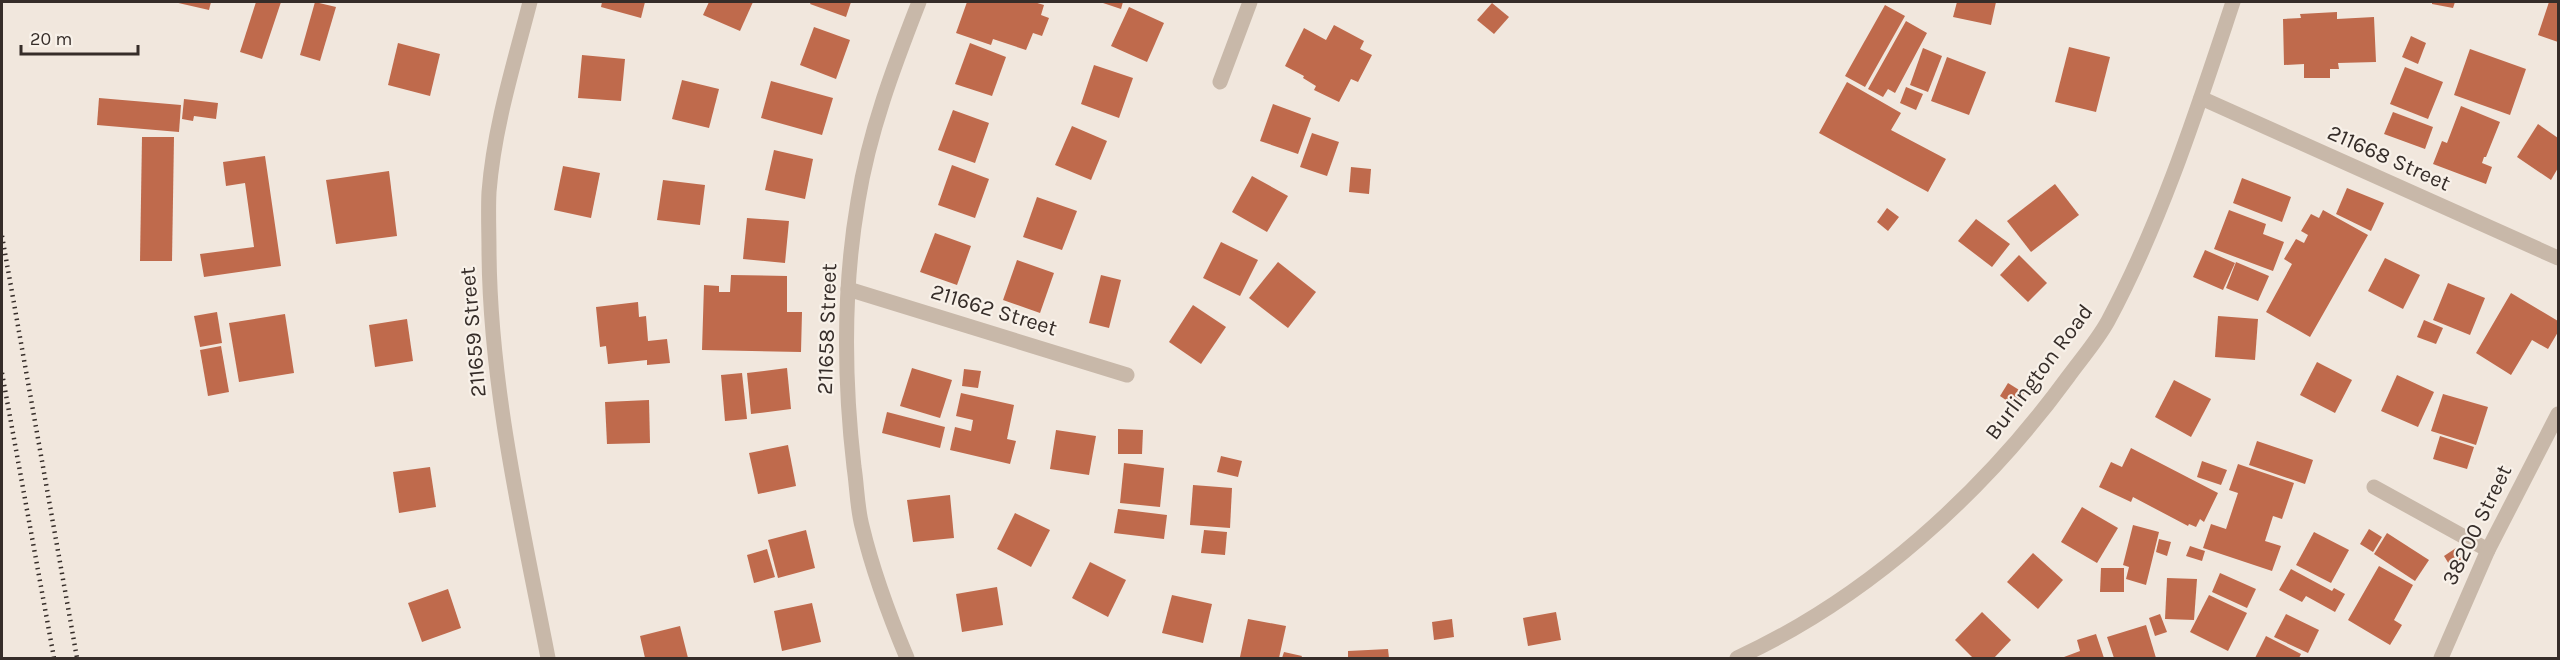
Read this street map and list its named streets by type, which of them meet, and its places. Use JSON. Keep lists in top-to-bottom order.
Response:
{
  "streets": {
    "street": [
      "211668 Street",
      "211662 Street",
      "211658 Street",
      "211659 Street",
      "Burlington Road",
      "38200 Street"
    ]
  },
  "crossings": [
    ["211668 Street", "Burlington Road"],
    ["211662 Street", "211658 Street"]
  ],
  "scale_bar": "20 m"
}
